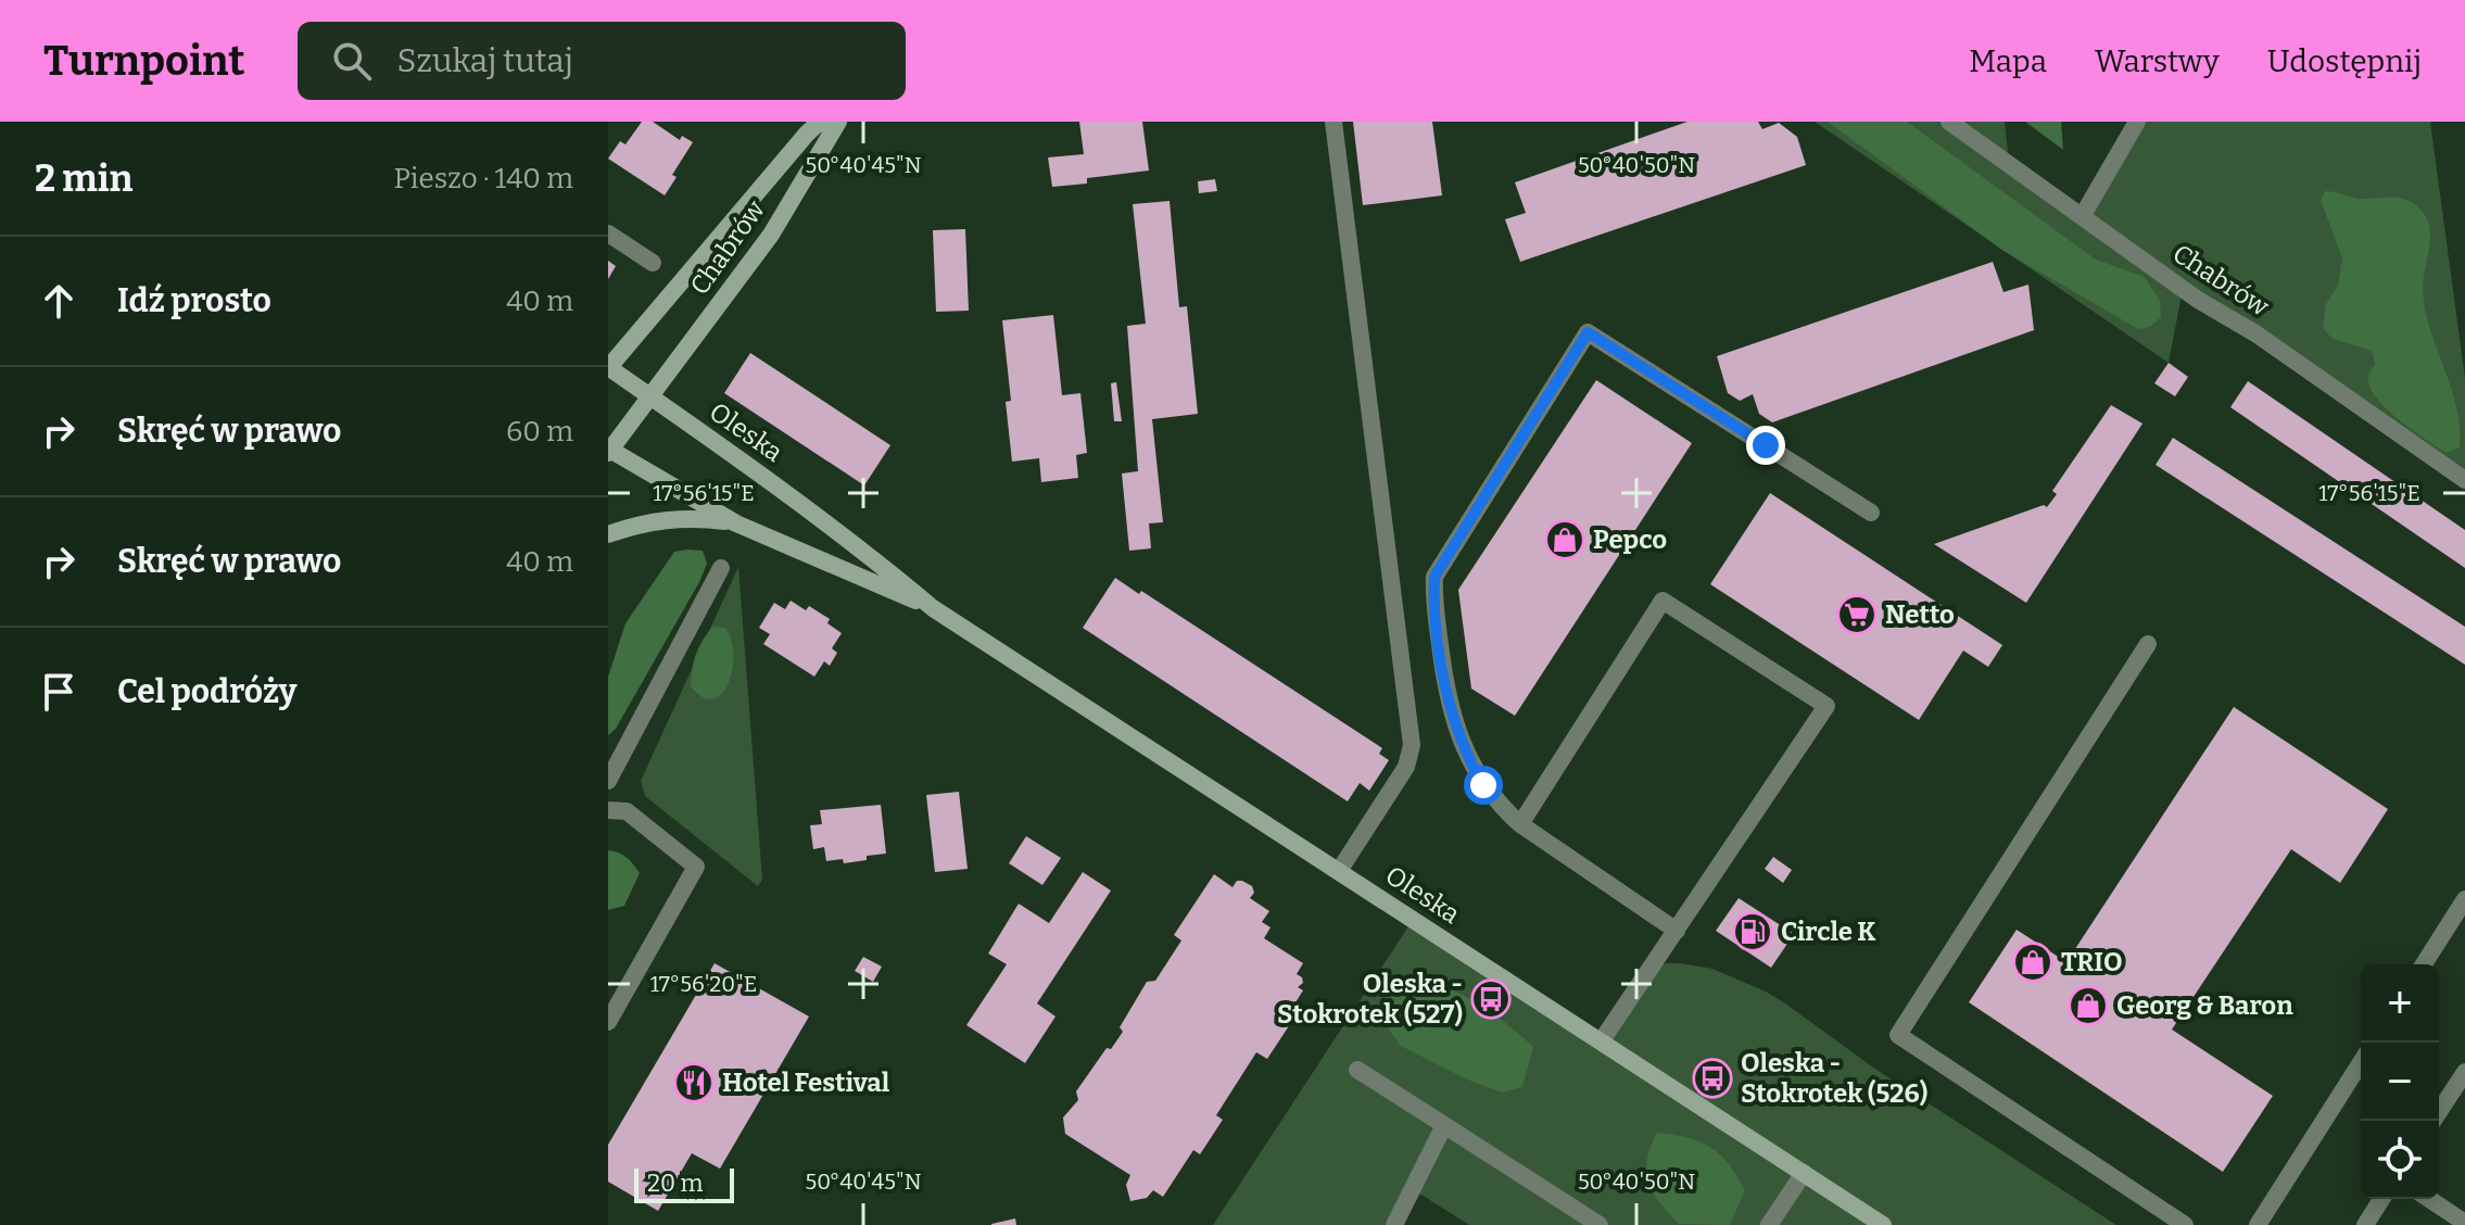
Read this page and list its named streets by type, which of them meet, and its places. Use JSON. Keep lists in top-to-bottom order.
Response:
{
  "streets": {
    "main road": ["Chabrów", "Oleska"]
  },
  "crossings": [
    ["Chabrów", "Oleska"]
  ],
  "places": {
    "shop": ["Pepco", "TRIO", "Georg & Baron"],
    "supermarket": ["Netto"],
    "fuel station": ["Circle K"],
    "bus stop": ["Oleska - Stokrotek (527)", "Oleska - Stokrotek (526)"],
    "restaurant": ["Hotel Festival"]
  },
  "scale_bar": "20 m",
  "page": {
    "header": "Turnpoint",
    "search": "Szukaj tutaj",
    "nav": ["Mapa", "Warstwy", "Udostępnij"],
    "heading": ["2 min", "Pieszo · 140 m"],
    "list": [
      ["Idź prosto", "40 m"],
      ["Skręć w prawo", "60 m"],
      ["Skręć w prawo", "40 m"],
      "Cel podróży"
    ],
    "map_buttons": ["+", "−"],
    "scale": "20 m"
  },
  "coordinates": [
    "50°40'45\"N",
    "50°40'50\"N",
    "17°56'15\"E",
    "17°56'20\"E"
  ]
}
